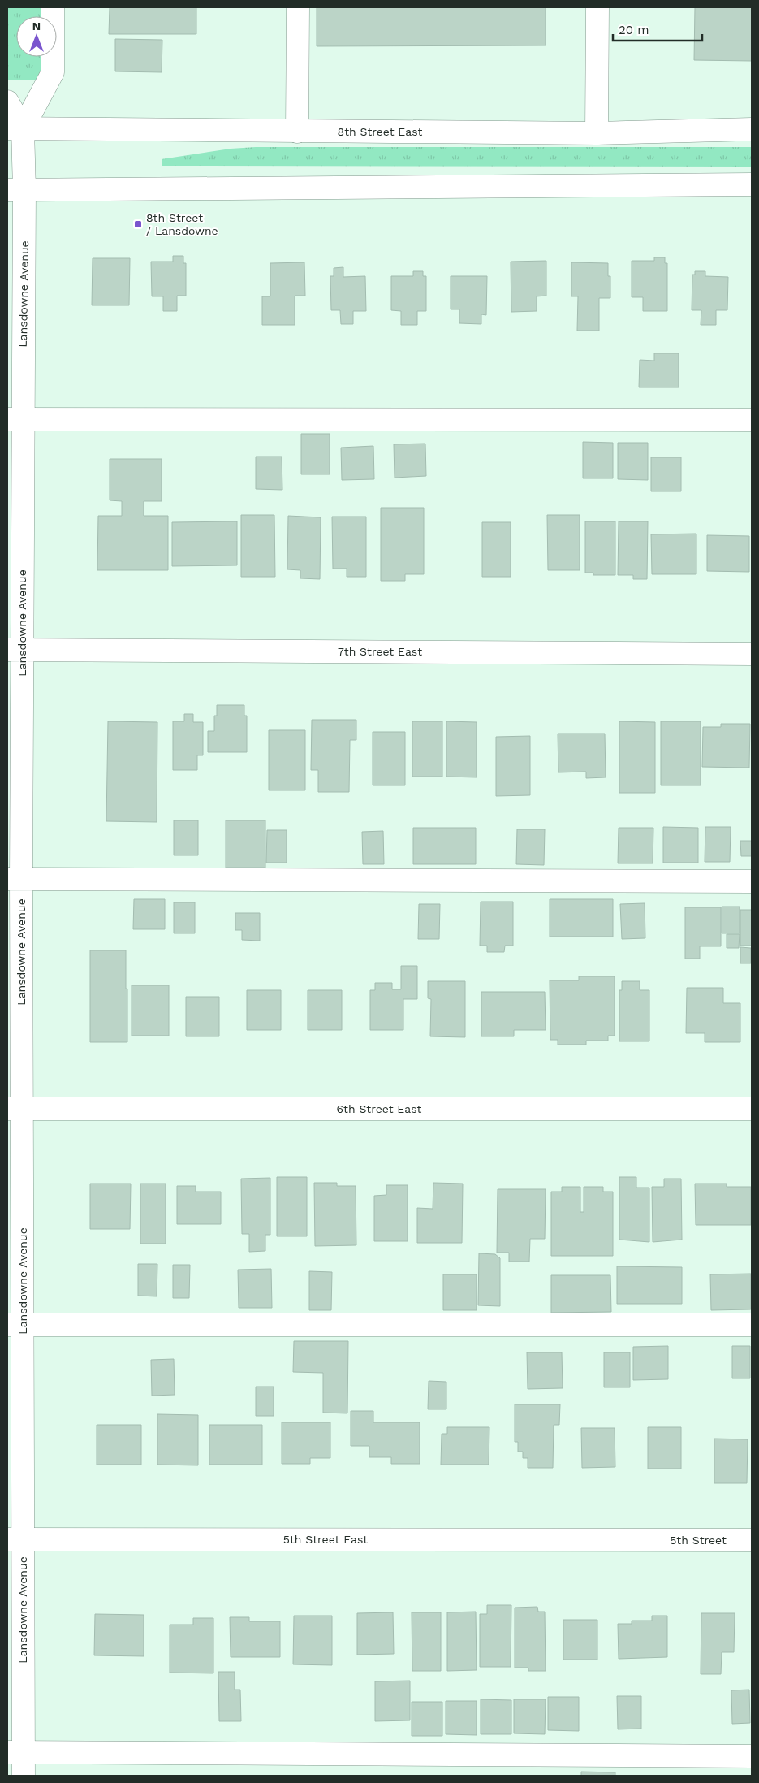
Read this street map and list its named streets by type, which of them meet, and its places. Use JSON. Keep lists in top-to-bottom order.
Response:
{
  "streets": {
    "street": [
      "8th Street East",
      "Lansdowne Avenue",
      "7th Street East",
      "6th Street East",
      "5th Street East",
      "5th Street"
    ]
  },
  "crossings": [
    ["8th Street East", "Lansdowne Avenue"],
    ["Lansdowne Avenue", "7th Street East"],
    ["Lansdowne Avenue", "6th Street East"],
    ["Lansdowne Avenue", "5th Street East"],
    ["5th Street East", "5th Street"]
  ],
  "places": {
    "transit": ["8th Street / Lansdowne"]
  },
  "scale_bar": "20 m",
  "north": "top"
}
